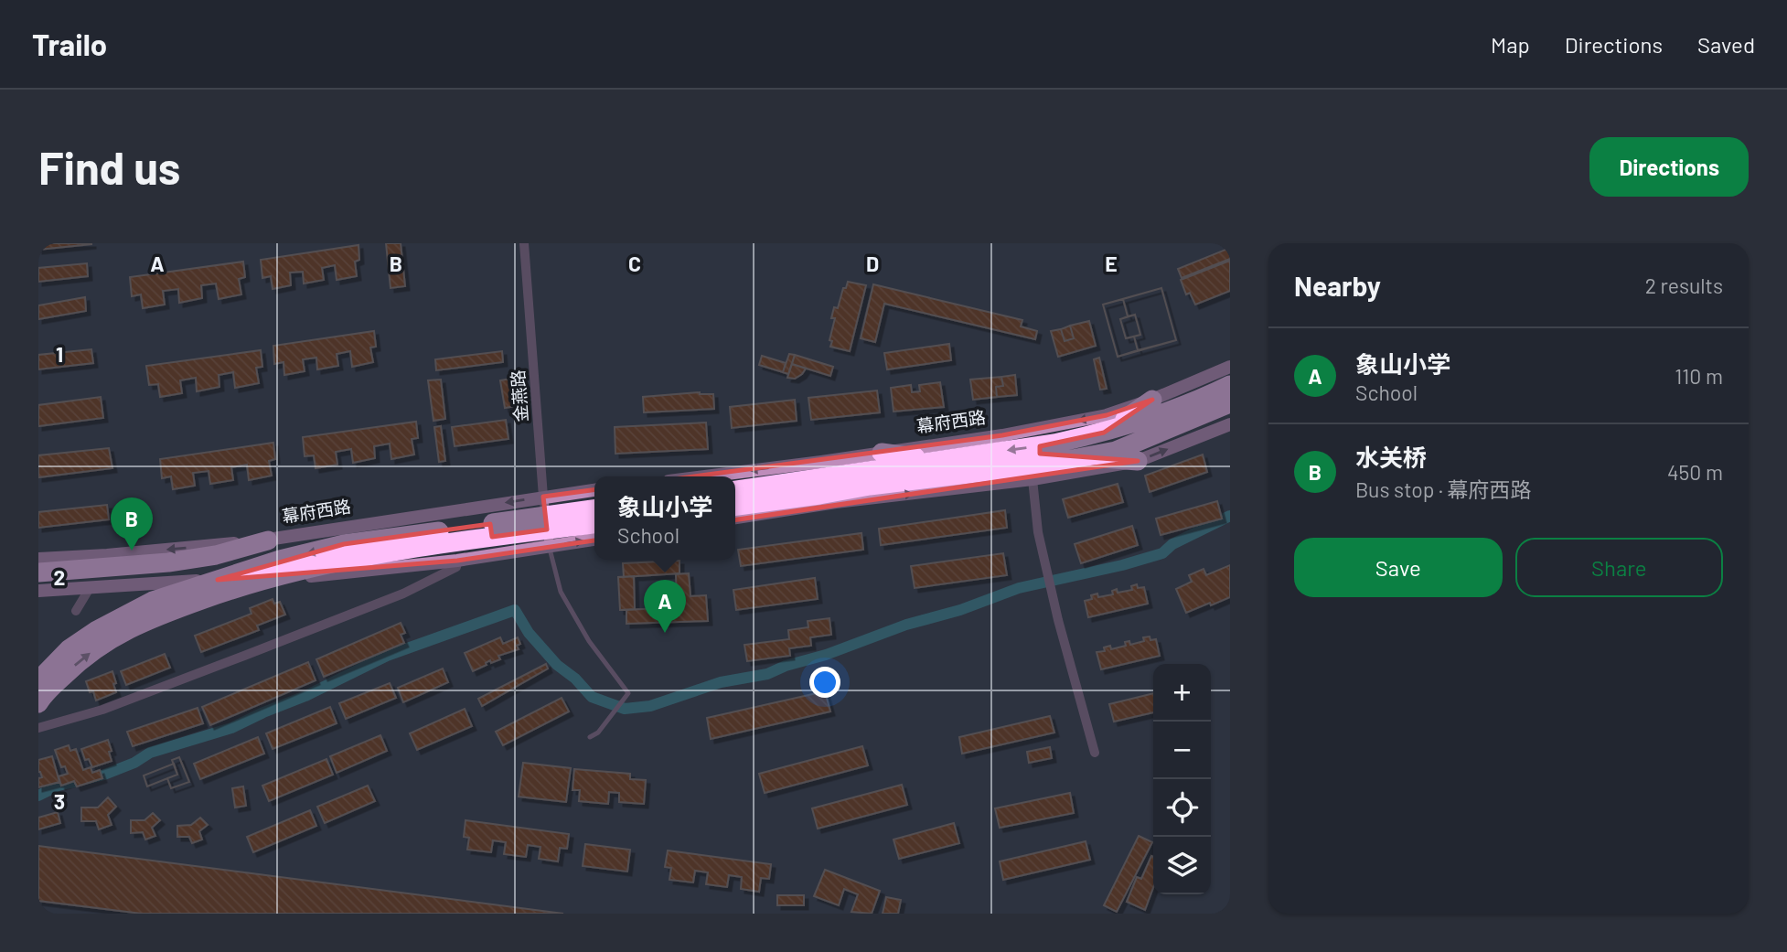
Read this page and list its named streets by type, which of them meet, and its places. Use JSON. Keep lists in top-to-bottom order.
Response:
{
  "streets": {
    "highway": ["幕府西路"],
    "street": ["金燕路"]
  },
  "crossings": [
    ["金燕路", "幕府西路"]
  ],
  "page": {
    "header": "Trailo",
    "nav": ["Map", "Directions", "Saved"],
    "buttons": [
      "Directions",
      ["Save", "Share"]
    ],
    "title": "Find us",
    "heading": ["Nearby", "2 results"],
    "list": [
      {
        "mark": "A",
        "name": "象山小学",
        "note": "School",
        "value": "110 m"
      },
      {
        "mark": "B",
        "name": "水关桥",
        "note": "Bus stop · 幕府西路",
        "value": "450 m"
      }
    ],
    "popup": ["象山小学", "School"],
    "pins": ["B", "A"],
    "map_buttons": ["+", "−"]
  },
  "grid": {
    "columns": [
      "A",
      "B",
      "C",
      "D",
      "E"
    ],
    "rows": ["1", "2", "3"]
  }
}
